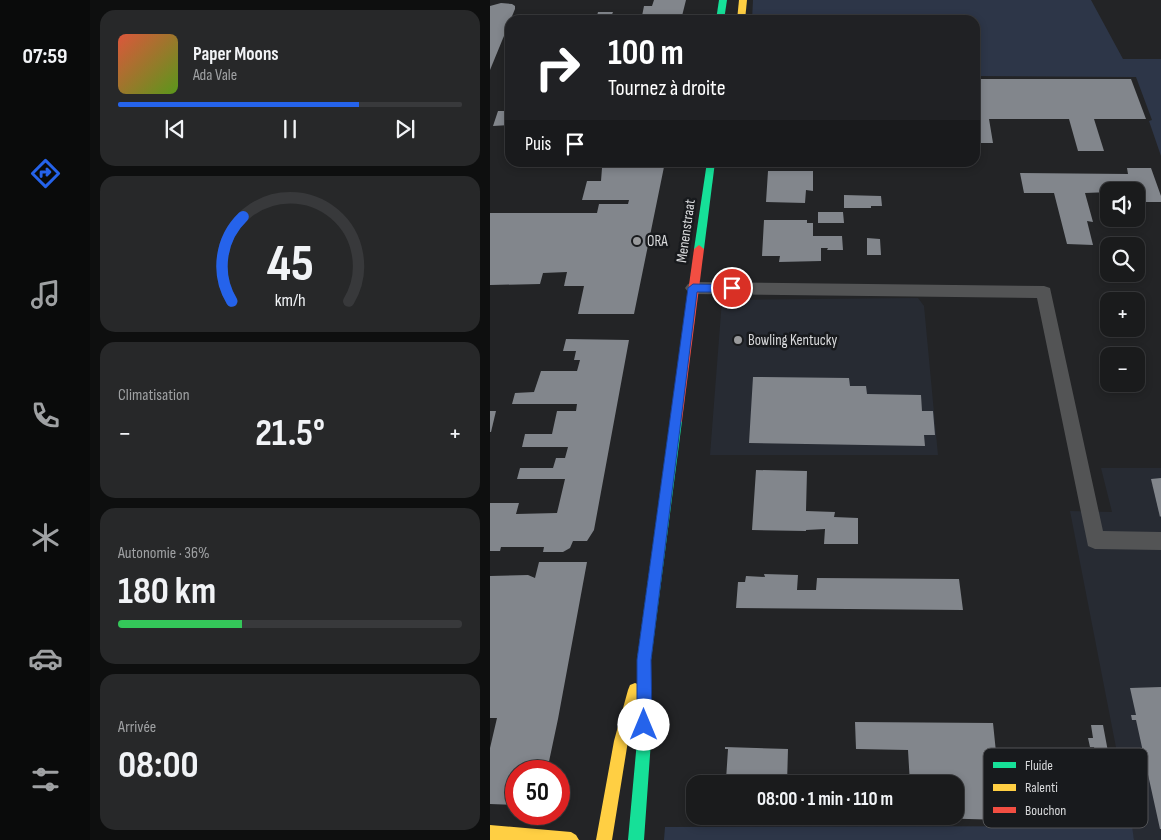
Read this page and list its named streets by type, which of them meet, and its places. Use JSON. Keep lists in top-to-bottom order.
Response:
{
  "streets": {
    "main road": ["Menenstraat"]
  },
  "places": ["ORA", "Bowling Kentucky"],
  "legend": ["Fluide", "Ralenti", "Bouchon"],
  "page": {
    "tabs": "07:59",
    "turn": ["100 m", "Tournez à droite"],
    "song": ["Paper Moons", "Ada Vale"],
    "then": "Puis",
    "map_buttons": ["+", "−"],
    "tile": [
      "Climatisation",
      ["Autonomie · 36%", "180 km"],
      ["Arrivée", "08:00"]
    ],
    "heat": ["−", "21.5°", "+"],
    "limit": "50",
    "trip": "08:00 · 1 min · 110 m",
    "gauge": ["45", "km/h"]
  }
}
